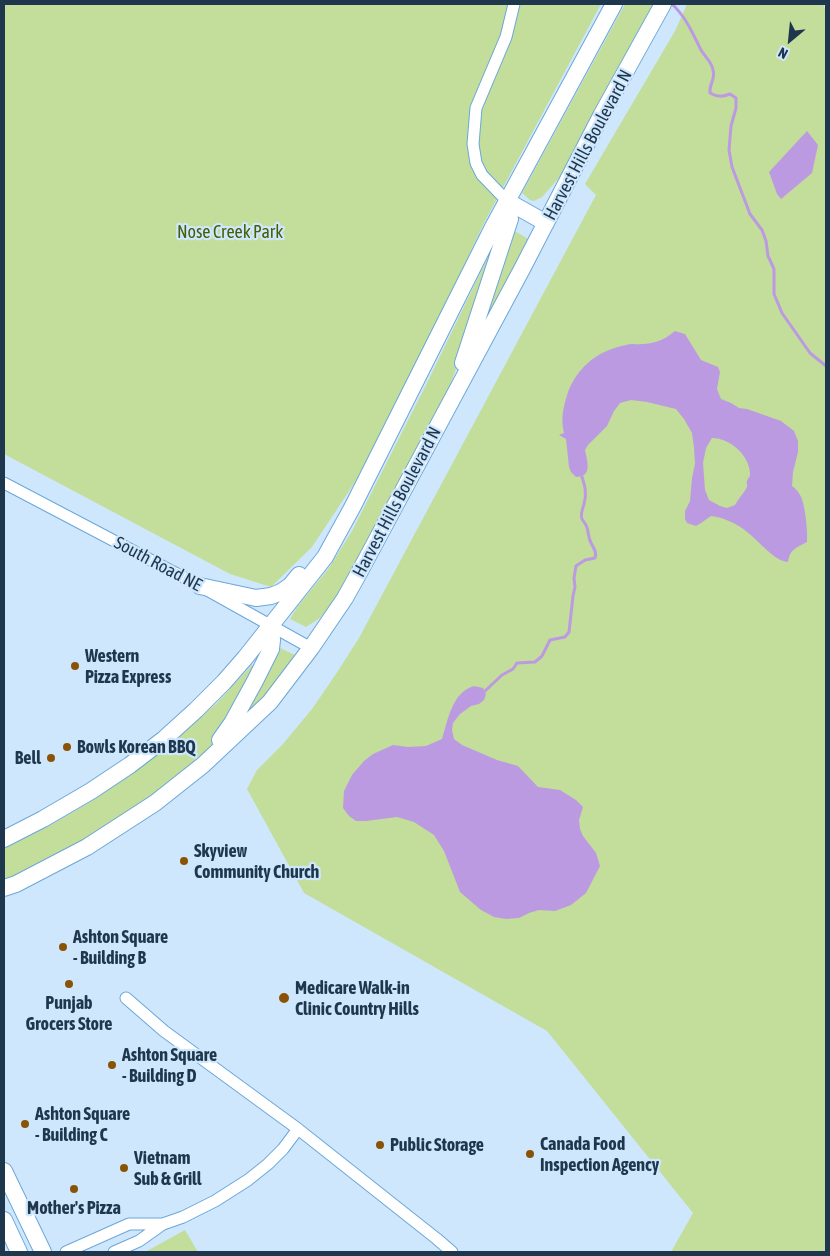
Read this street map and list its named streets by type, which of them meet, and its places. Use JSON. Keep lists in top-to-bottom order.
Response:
{
  "streets": {
    "main road": ["Harvest Hills Boulevard N"],
    "street": ["South Road NE"]
  },
  "crossings": [
    ["Harvest Hills Boulevard N", "South Road NE"]
  ],
  "parks": ["Nose Creek Park"],
  "places": [
    "Western Pizza Express",
    "Bowls Korean BBQ",
    "Bell",
    "Skyview Community Church",
    "Ashton Square - Building B",
    "Punjab Grocers Store",
    "Medicare Walk-in Clinic Country Hills",
    "Ashton Square - Building D",
    "Ashton Square - Building C",
    "Public Storage",
    "Canada Food Inspection Agency",
    "Vietnam Sub & Grill",
    "Mother's Pizza"
  ],
  "north": "bottom left"
}
